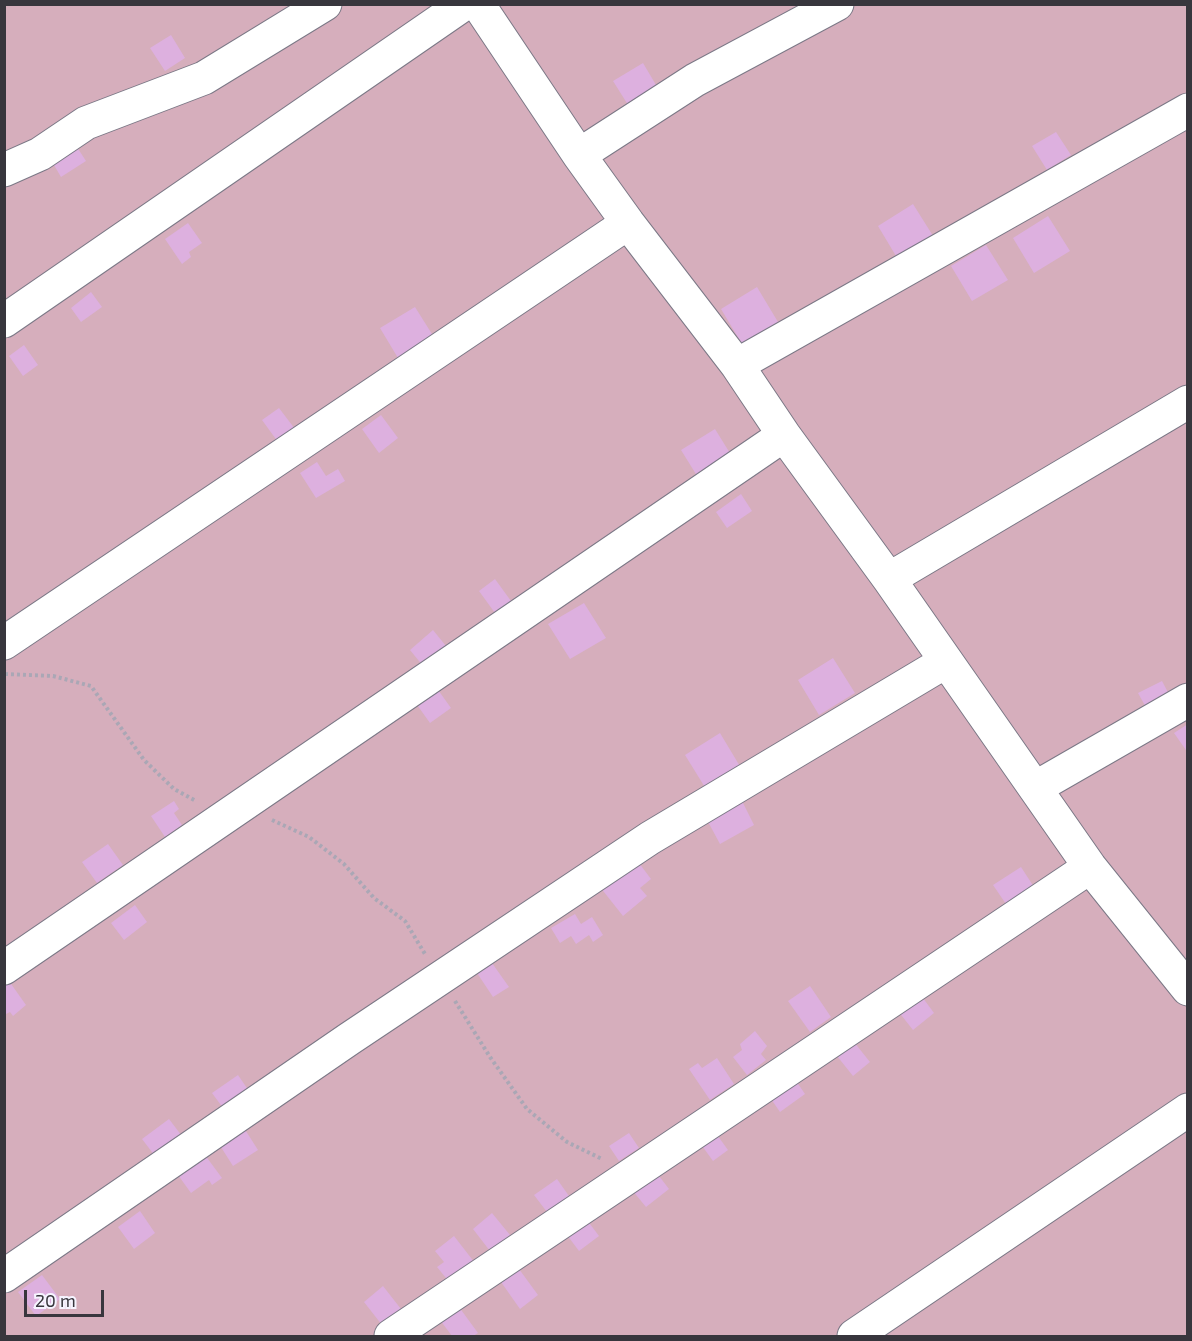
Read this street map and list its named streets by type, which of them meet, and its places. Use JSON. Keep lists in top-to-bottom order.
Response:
{
  "scale_bar": "20 m"
}
